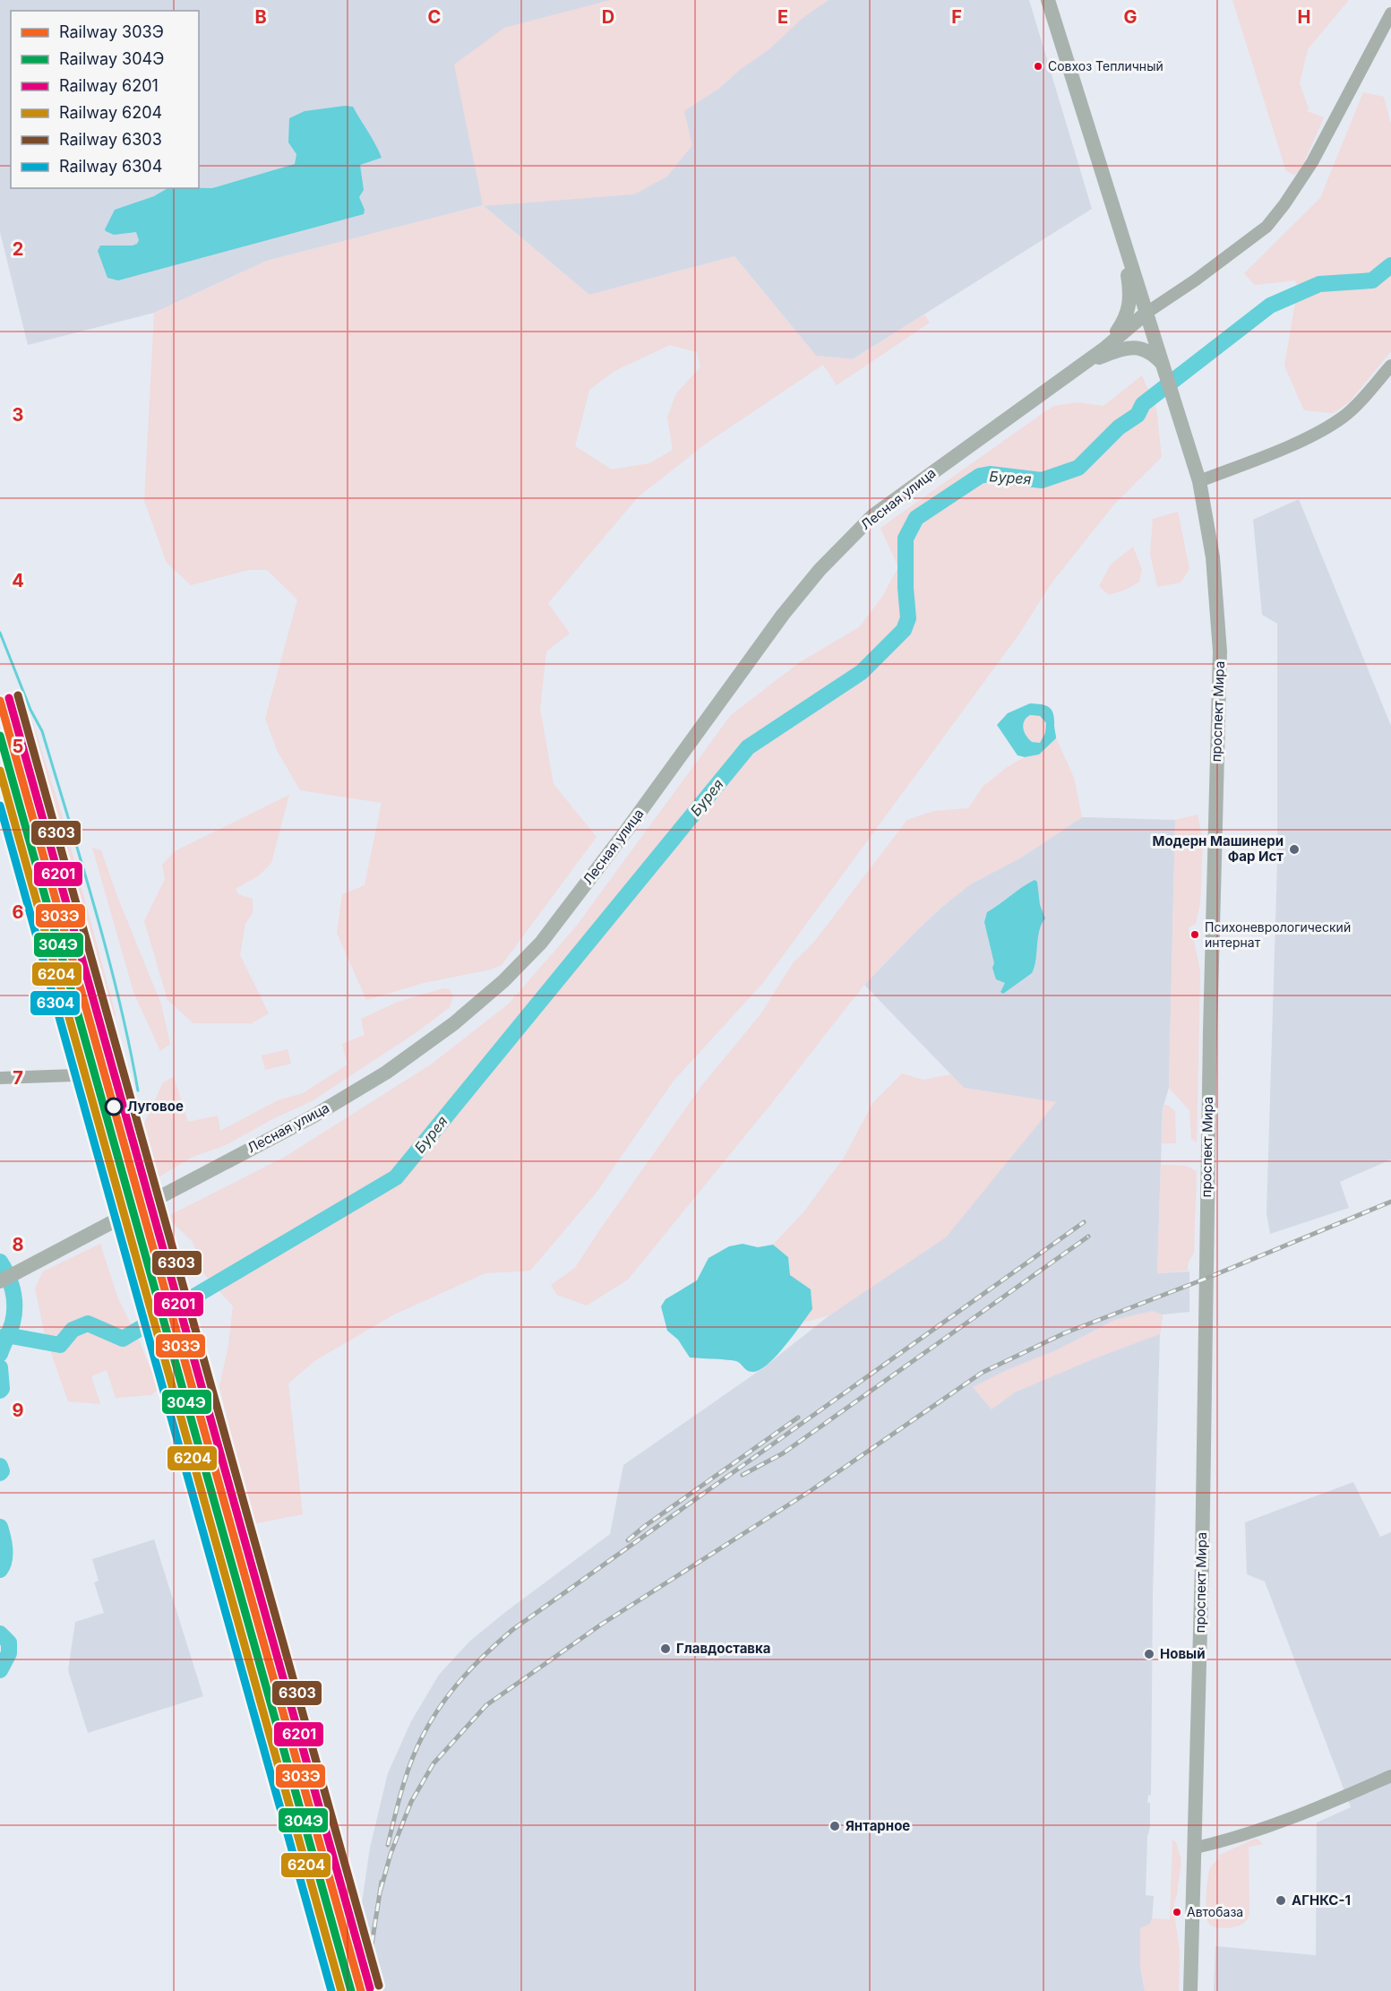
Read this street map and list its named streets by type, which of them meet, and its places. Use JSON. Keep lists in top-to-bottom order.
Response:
{
  "streets": {
    "main road": ["Лесная улица", "проспект Мира"]
  },
  "crossings": [
    ["Лесная улица", "проспект Мира"]
  ],
  "water": ["Бурея"],
  "places": [
    "Совхоз Тепличный",
    "Модерн Машинери Фар Ист",
    "Психоневрологический интернат",
    "Луговое",
    "Главдоставка",
    "Новый",
    "Янтарное",
    "АГНКС-1",
    "Автобаза"
  ],
  "lines": [
    "rail line 6303",
    "rail line 6201",
    "rail line 303Э",
    "rail line 304Э",
    "rail line 6204",
    "rail line 6304"
  ],
  "legend": [
    "Railway 303Э",
    "Railway 304Э",
    "Railway 6201",
    "Railway 6204",
    "Railway 6303",
    "Railway 6304"
  ],
  "grid": {
    "columns": [
      "B",
      "C",
      "D",
      "E",
      "F",
      "G",
      "H"
    ],
    "rows": [
      "2",
      "3",
      "4",
      "5",
      "6",
      "7",
      "8",
      "9"
    ]
  }
}
